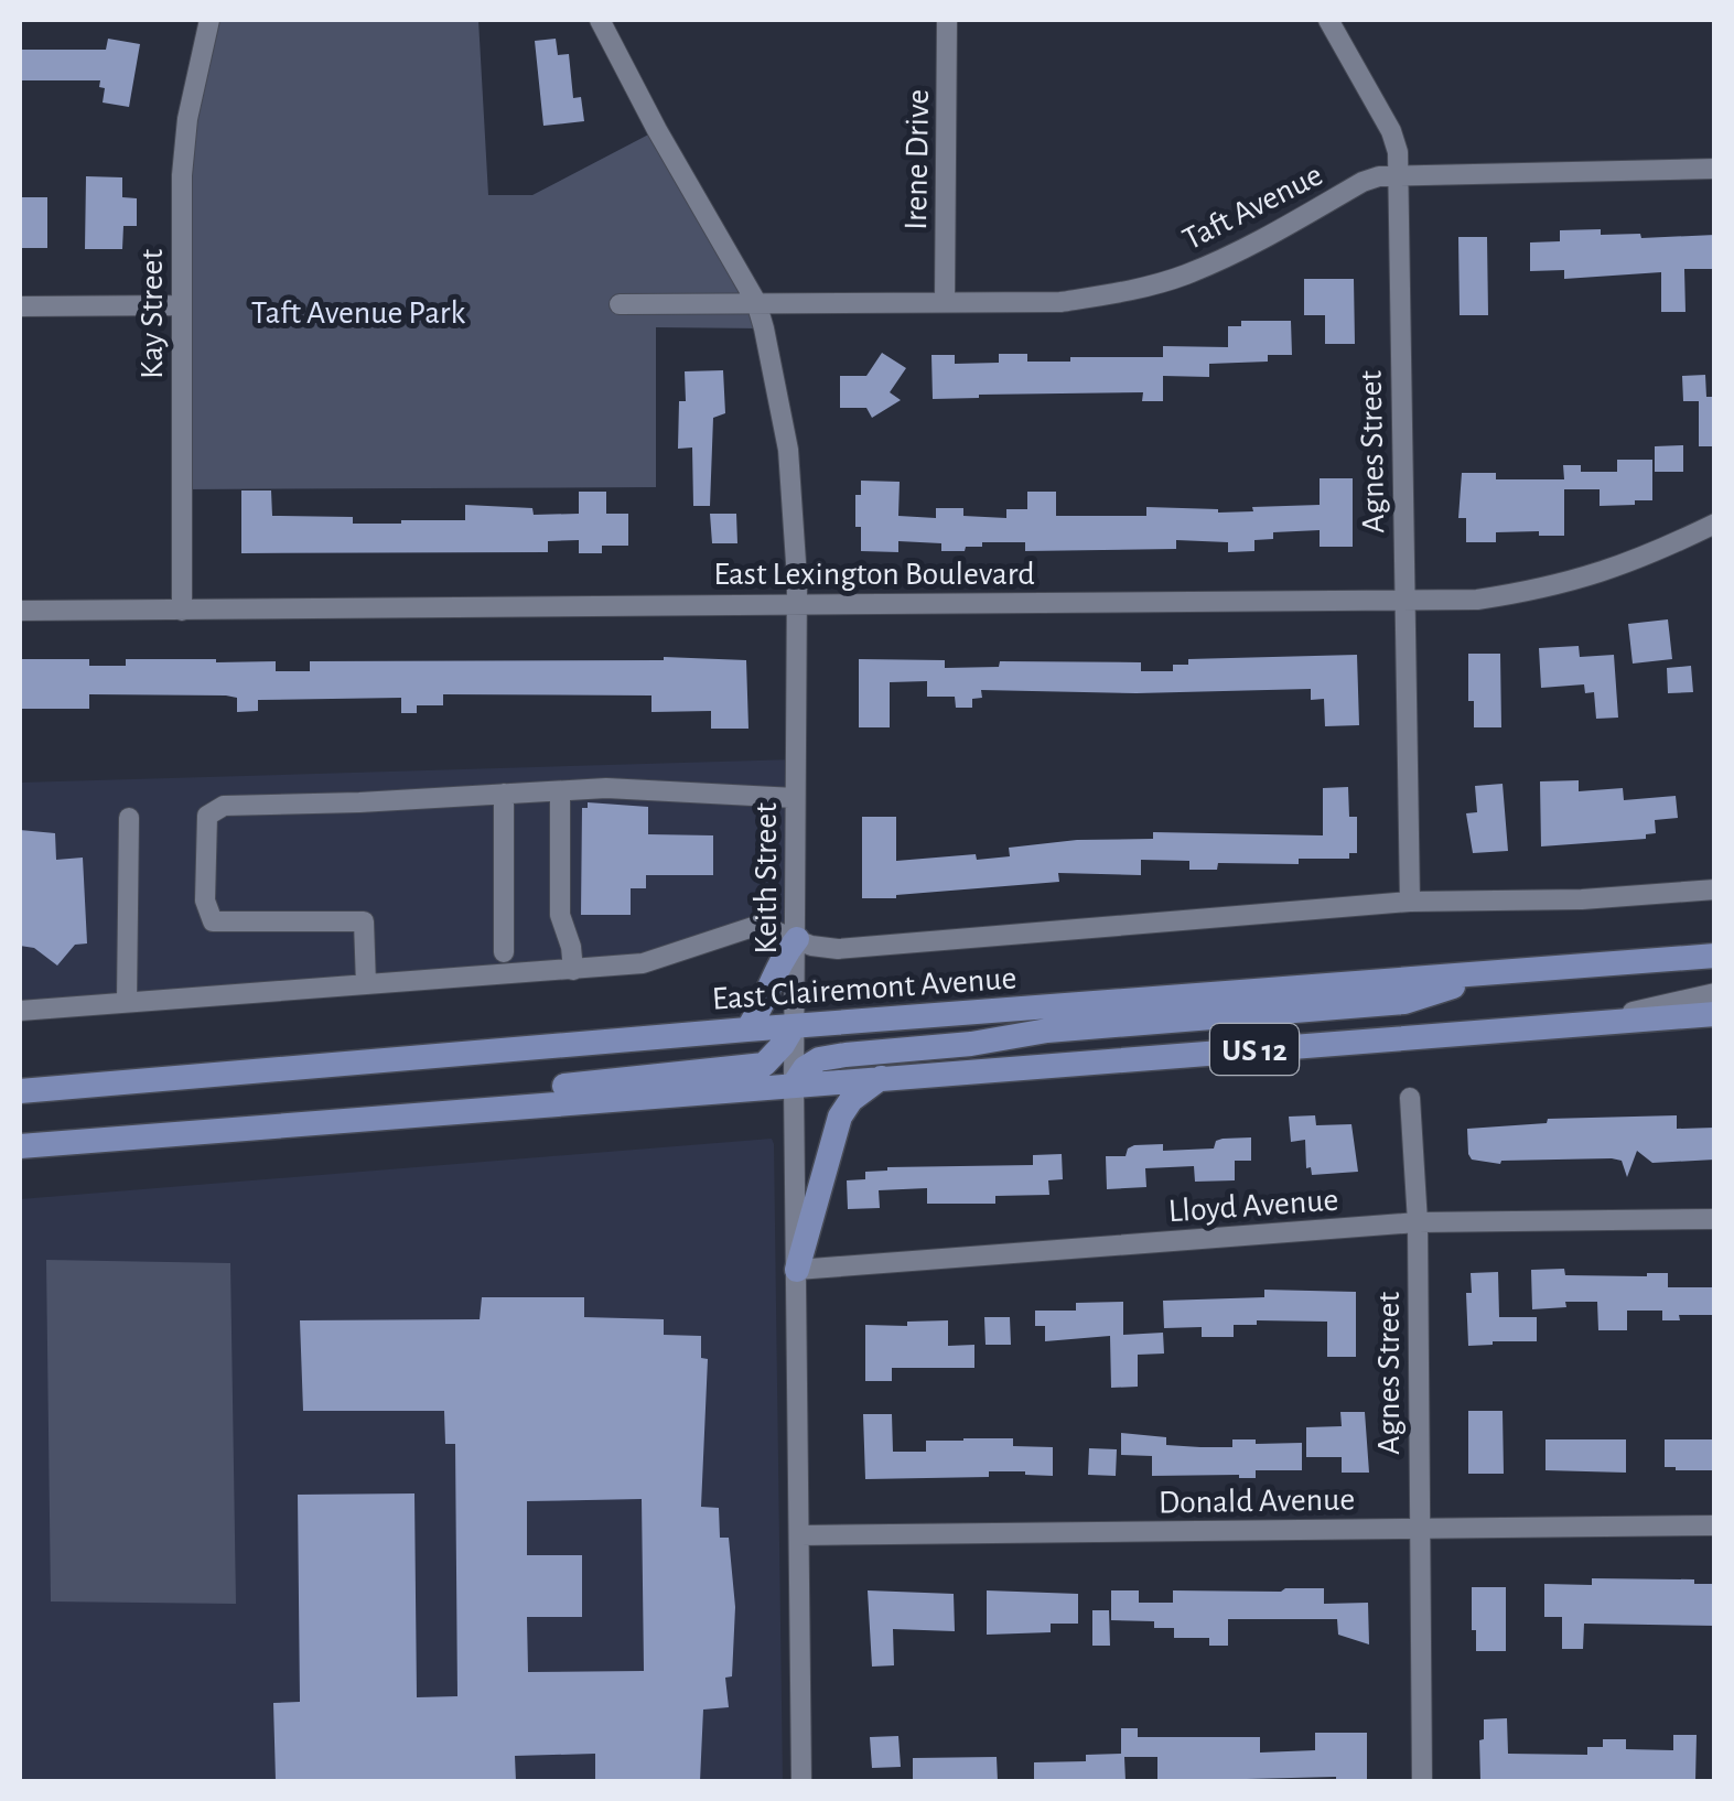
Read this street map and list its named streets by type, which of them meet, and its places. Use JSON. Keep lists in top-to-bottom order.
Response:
{
  "streets": {
    "main road": ["East Clairemont Avenue", "US 12"],
    "street": [
      "Irene Drive",
      "Taft Avenue",
      "Kay Street",
      "Agnes Street",
      "East Lexington Boulevard",
      "Keith Street",
      "Lloyd Avenue",
      "Donald Avenue"
    ]
  },
  "crossings": [
    ["Irene Drive", "Taft Avenue"],
    ["Taft Avenue", "Agnes Street"],
    ["Taft Avenue", "Keith Street"],
    ["Kay Street", "East Lexington Boulevard"],
    ["Agnes Street", "East Lexington Boulevard"],
    ["Agnes Street", "Lloyd Avenue"],
    ["Agnes Street", "Donald Avenue"],
    ["East Lexington Boulevard", "Keith Street"],
    ["Keith Street", "East Clairemont Avenue"],
    ["Keith Street", "US 12"],
    ["Keith Street", "Lloyd Avenue"],
    ["Keith Street", "Donald Avenue"]
  ],
  "parks": ["Taft Avenue Park"]
}
